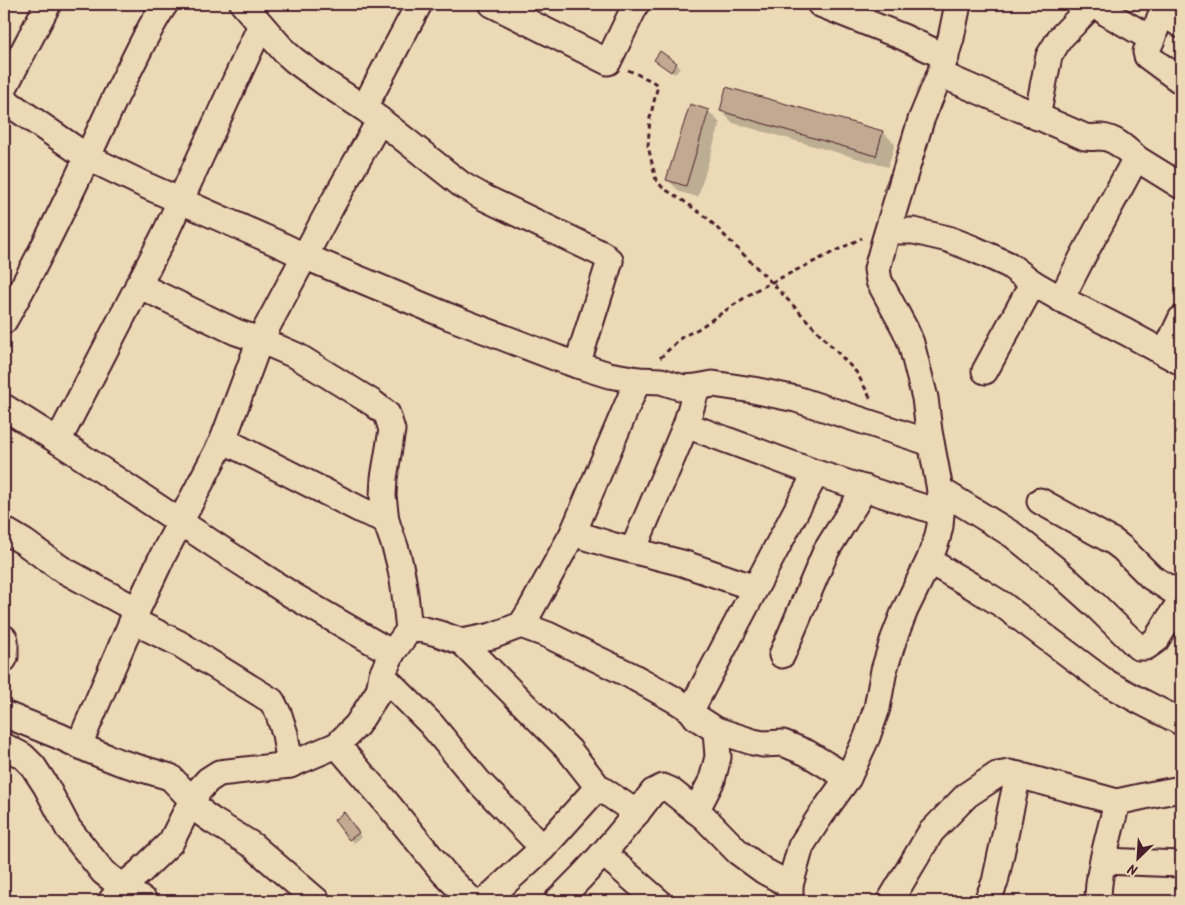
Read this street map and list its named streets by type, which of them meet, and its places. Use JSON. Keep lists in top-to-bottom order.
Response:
{
  "north": "bottom left"
}
